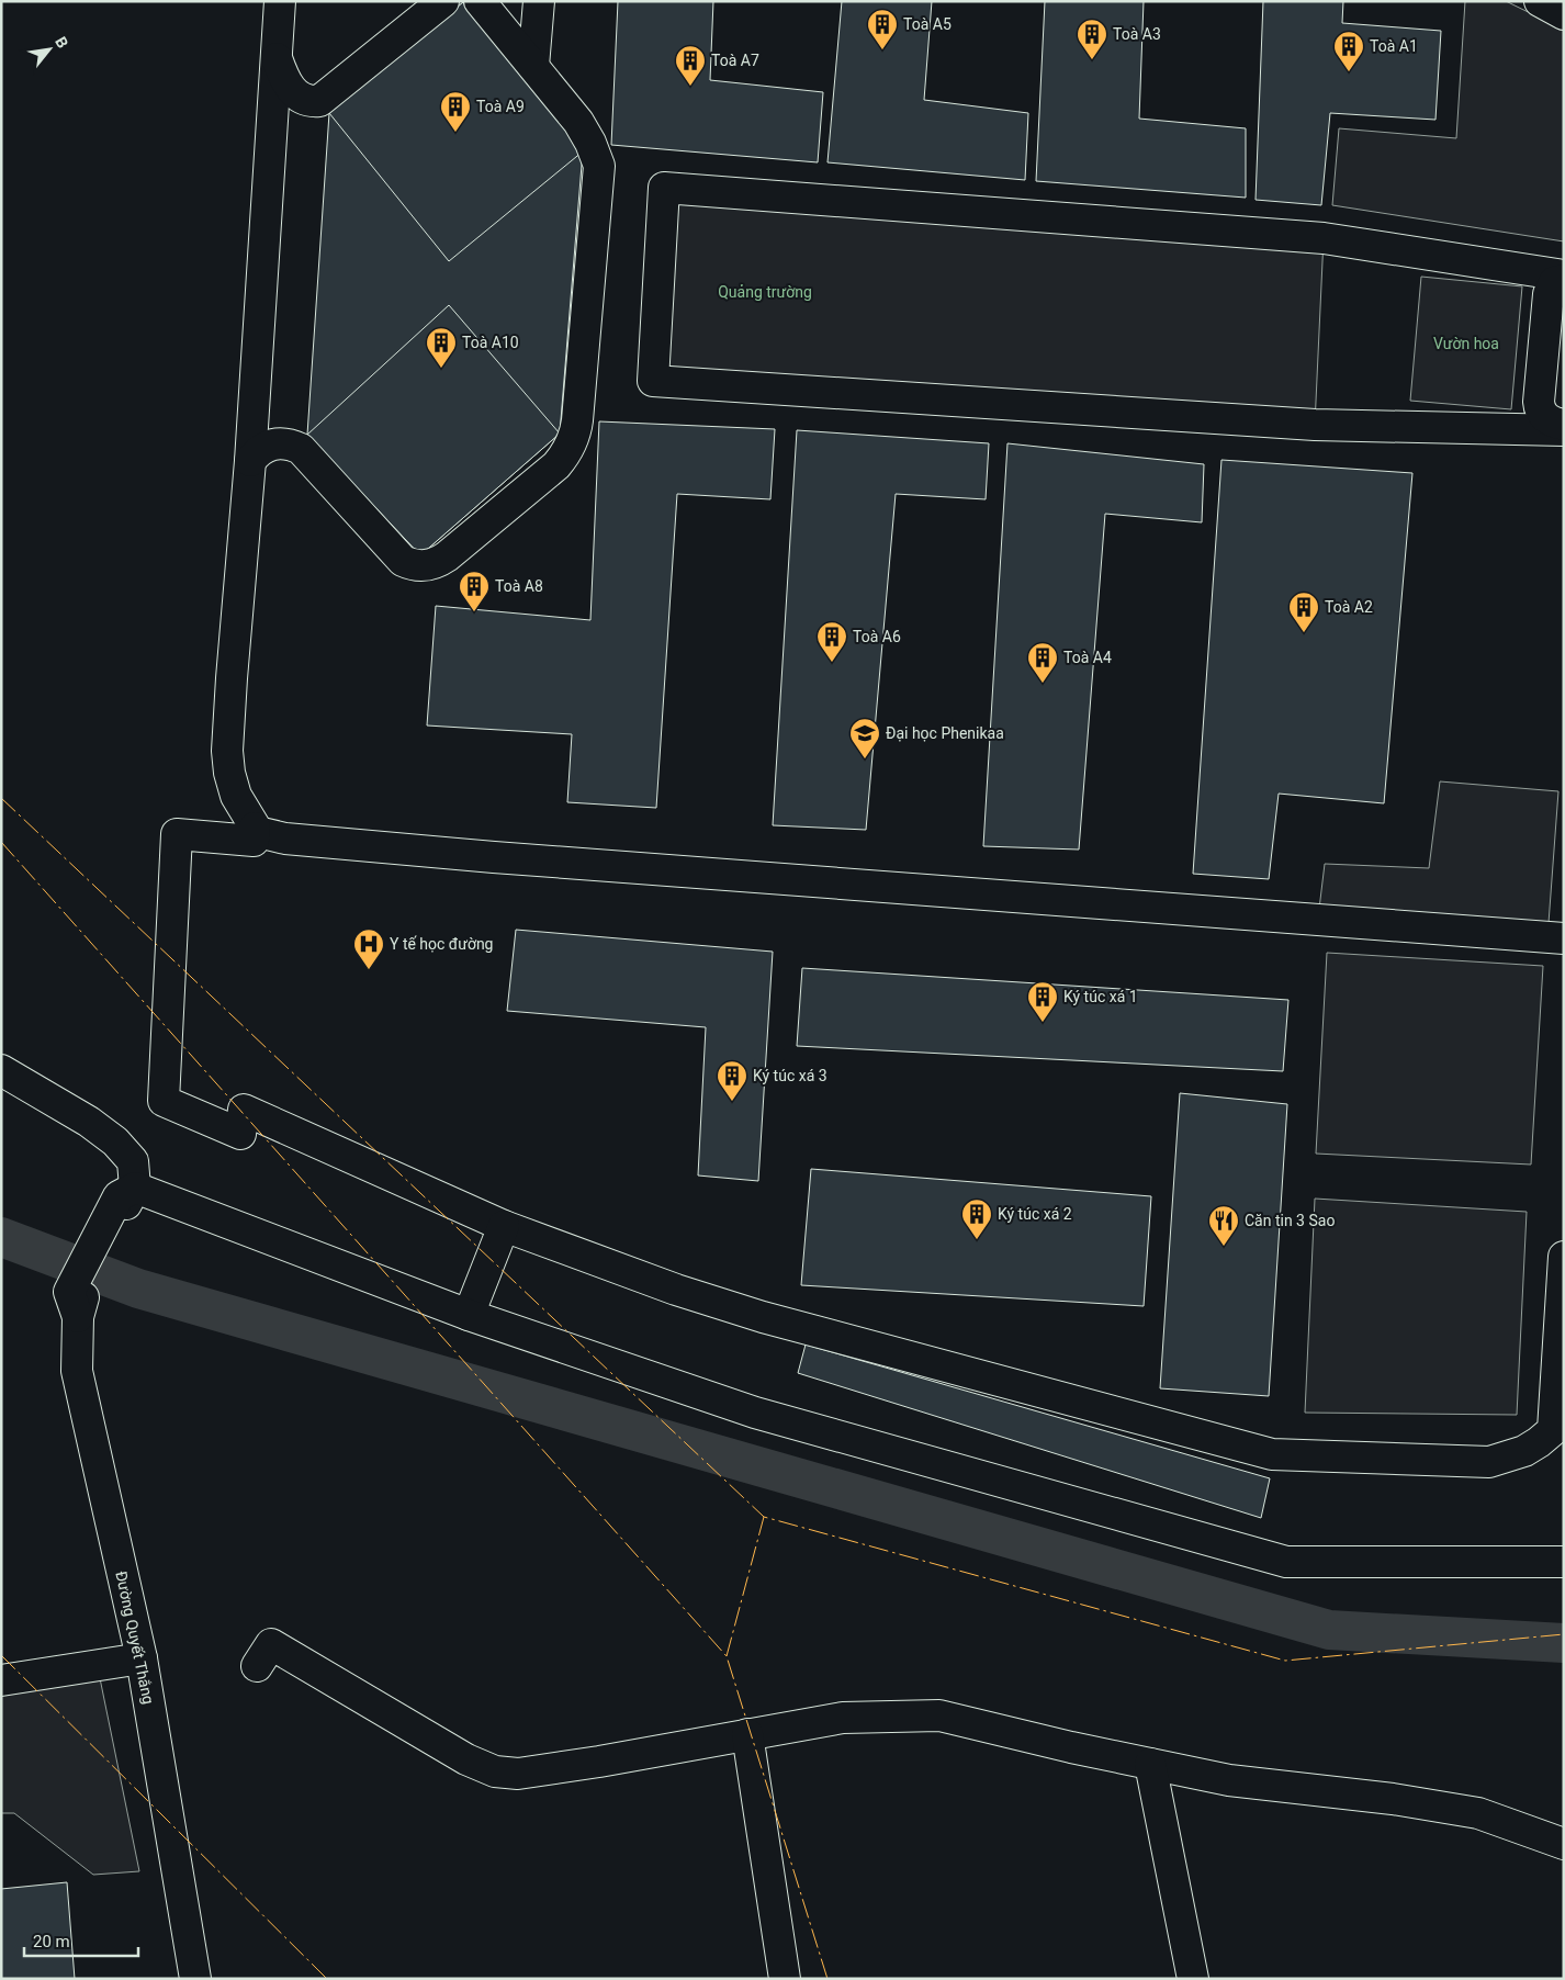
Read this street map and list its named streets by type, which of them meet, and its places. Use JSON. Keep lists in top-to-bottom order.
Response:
{
  "streets": {
    "street": ["Đường Quyết Thắng"]
  },
  "parks": ["Quảng trường", "Vườn hoa"],
  "places": {
    "building": [
      "Toà A5",
      "Toà A3",
      "Toà A1",
      "Toà A7",
      "Toà A9",
      "Toà A10",
      "Toà A8",
      "Toà A2",
      "Toà A6",
      "Toà A4",
      "Ký túc xá 1",
      "Ký túc xá 3",
      "Ký túc xá 2"
    ],
    "school or university": ["Đại học Phenikaa"],
    "hospital": ["Y tế học đường"],
    "restaurant": ["Căn tin 3 Sao"]
  },
  "scale_bar": "20 m",
  "north": "top right"
}
